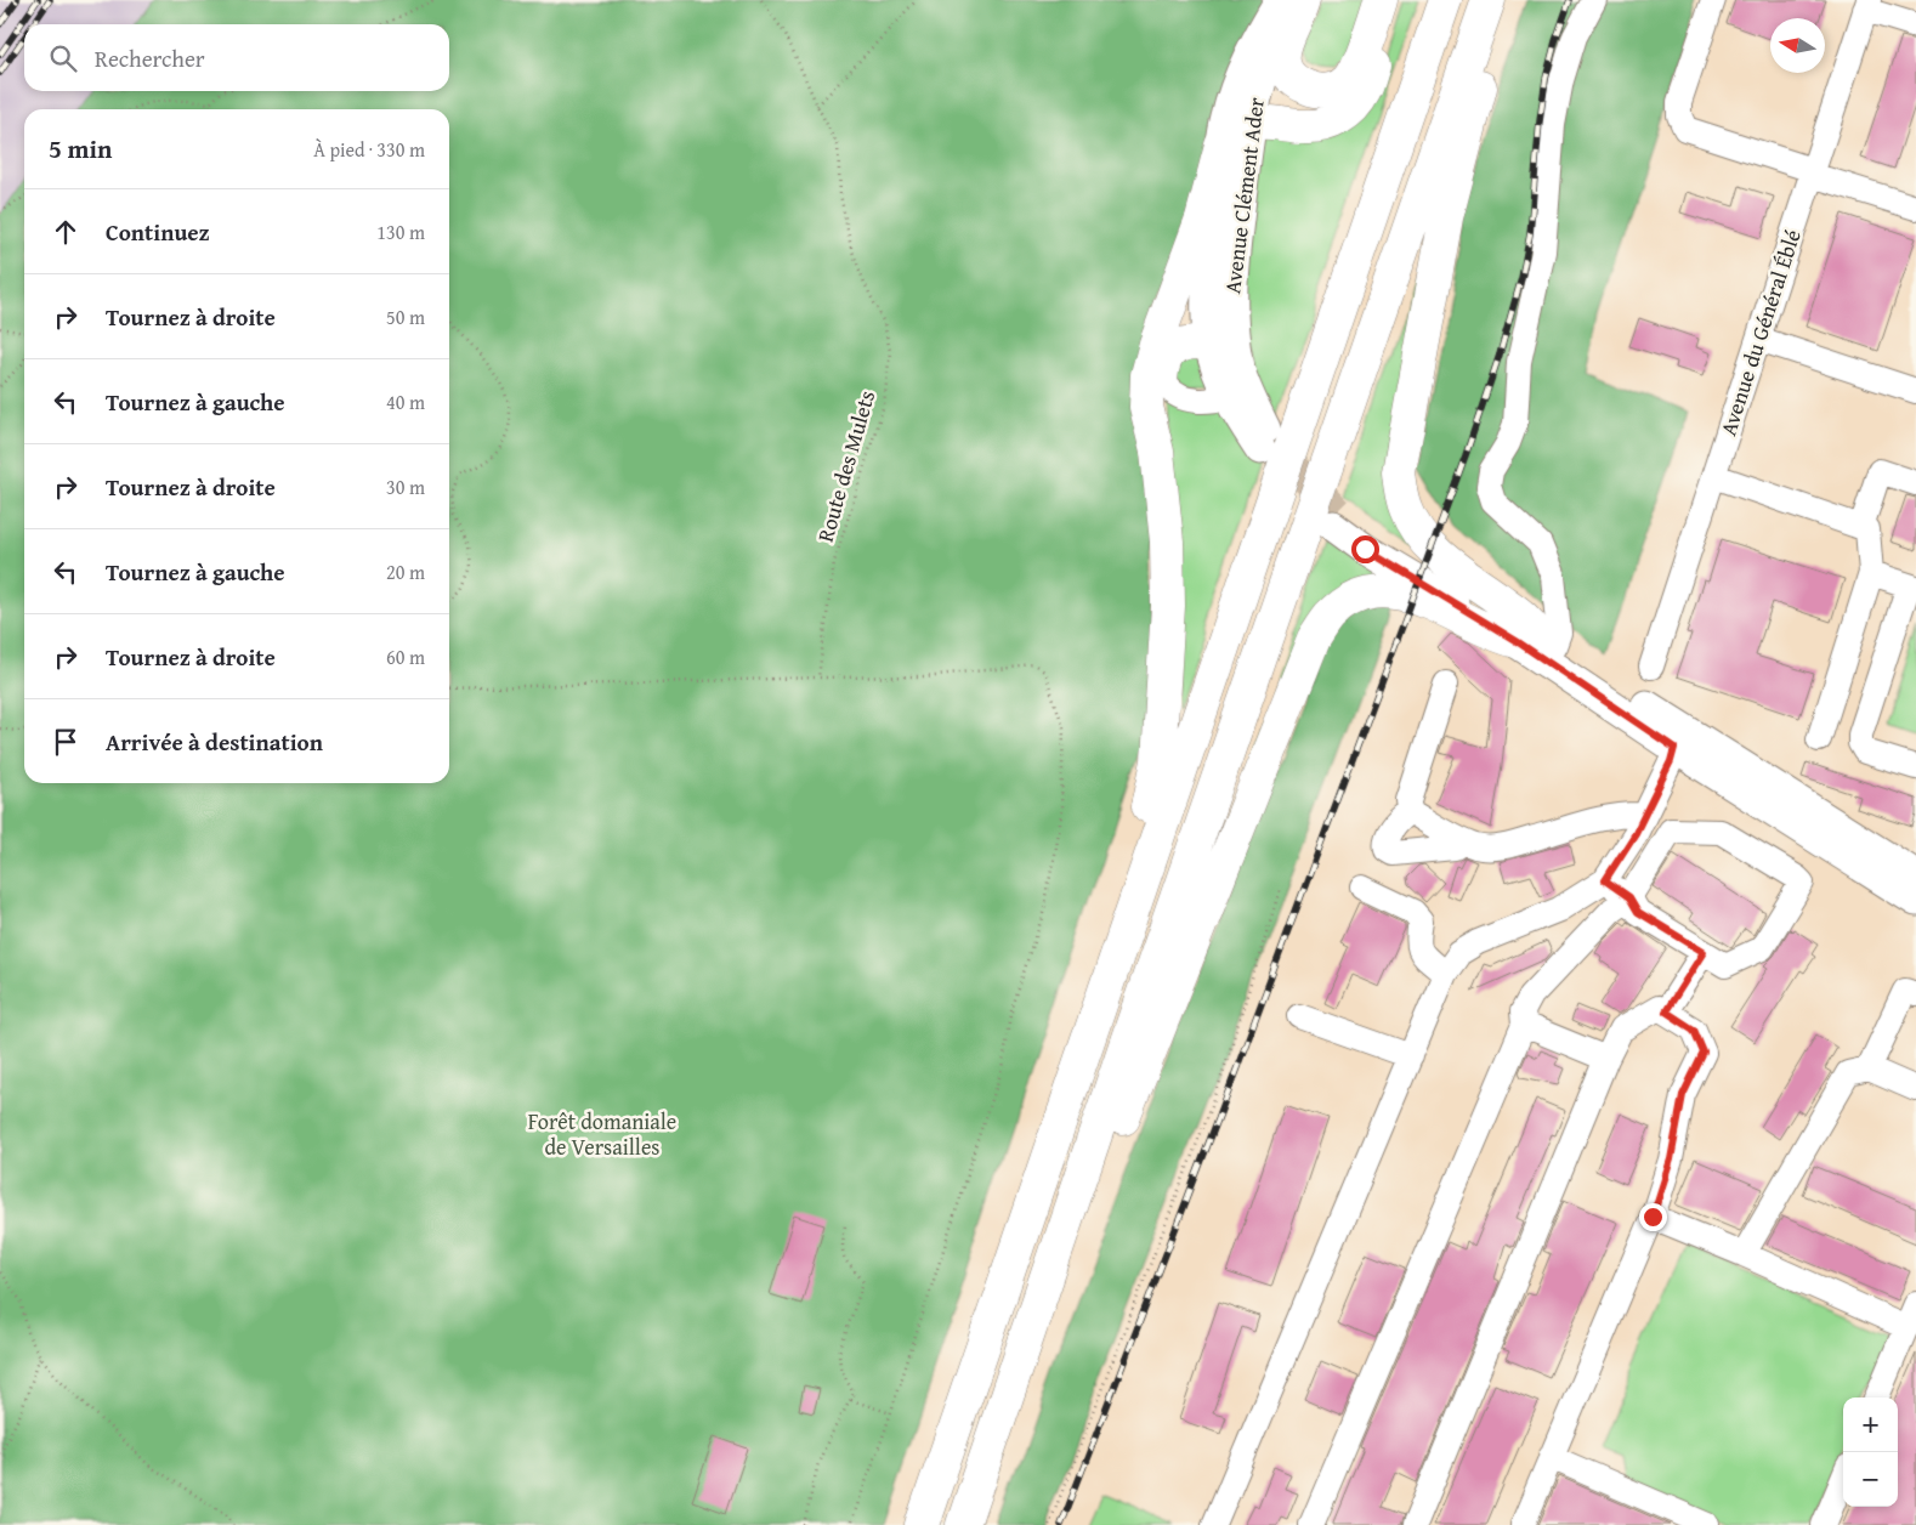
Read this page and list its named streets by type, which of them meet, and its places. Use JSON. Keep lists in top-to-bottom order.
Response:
{
  "streets": {
    "main road": ["Avenue Clément Ader"],
    "street": ["Avenue du Général Éblé"],
    "path": ["Route des Mulets"]
  },
  "parks": ["Forêt domaniale de Versailles"],
  "north": "left",
  "page": {
    "search": "Rechercher",
    "heading": ["5 min", "À pied · 330 m"],
    "list": [
      ["Continuez", "130 m"],
      ["Tournez à droite", "50 m"],
      ["Tournez à gauche", "40 m"],
      ["Tournez à droite", "30 m"],
      ["Tournez à gauche", "20 m"],
      ["Tournez à droite", "60 m"],
      "Arrivée à destination"
    ],
    "map_buttons": ["+", "−"]
  }
}
